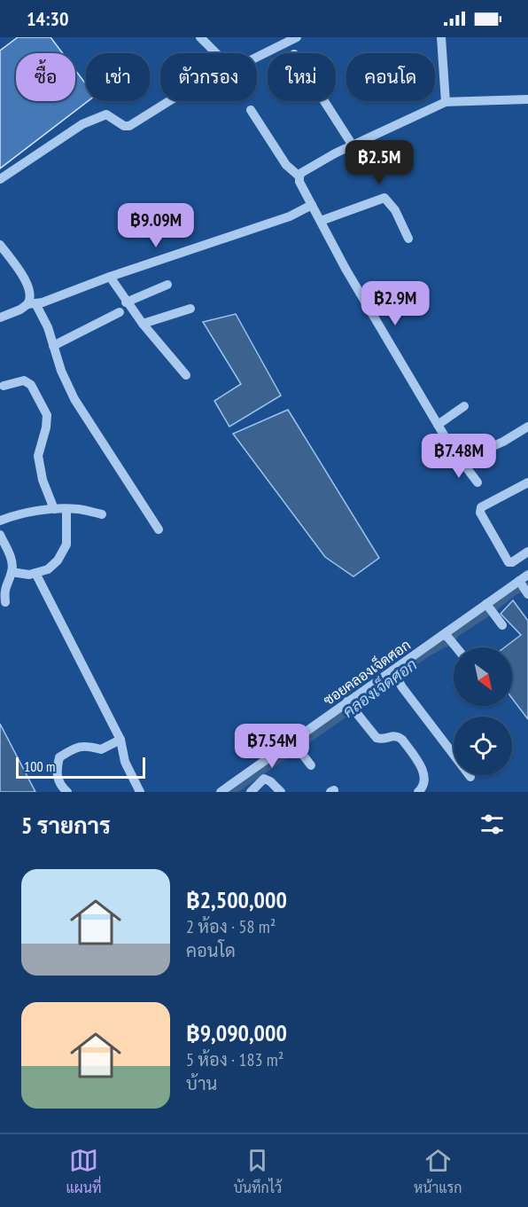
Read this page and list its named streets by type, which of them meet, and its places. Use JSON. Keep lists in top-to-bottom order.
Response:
{
  "streets": {
    "street": ["ซอยคลองเจ็ดศอก"]
  },
  "water": ["คลองเจ็ดศอก"],
  "scale_bar": "100 m",
  "north": "bottom right",
  "page": {
    "status": "14:30",
    "chip": [
      "ซื้อ",
      "เช่า",
      "ตัวกรอง",
      "ใหม่",
      "คอนโด"
    ],
    "price": [
      "฿2.5M",
      "฿9.09M",
      "฿2.9M",
      "฿7.48M",
      "฿7.54M"
    ],
    "scale": "100 m",
    "heading": "5 รายการ",
    "list": [
      {
        "name": "฿2,500,000",
        "note": "2 ห้อง · 58 m² · คอนโด"
      },
      {
        "name": "฿9,090,000",
        "note": "5 ห้อง · 183 m² · บ้าน"
      }
    ],
    "tabs": ["แผนที่", "บันทึกไว้", "หน้าแรก"]
  }
}
